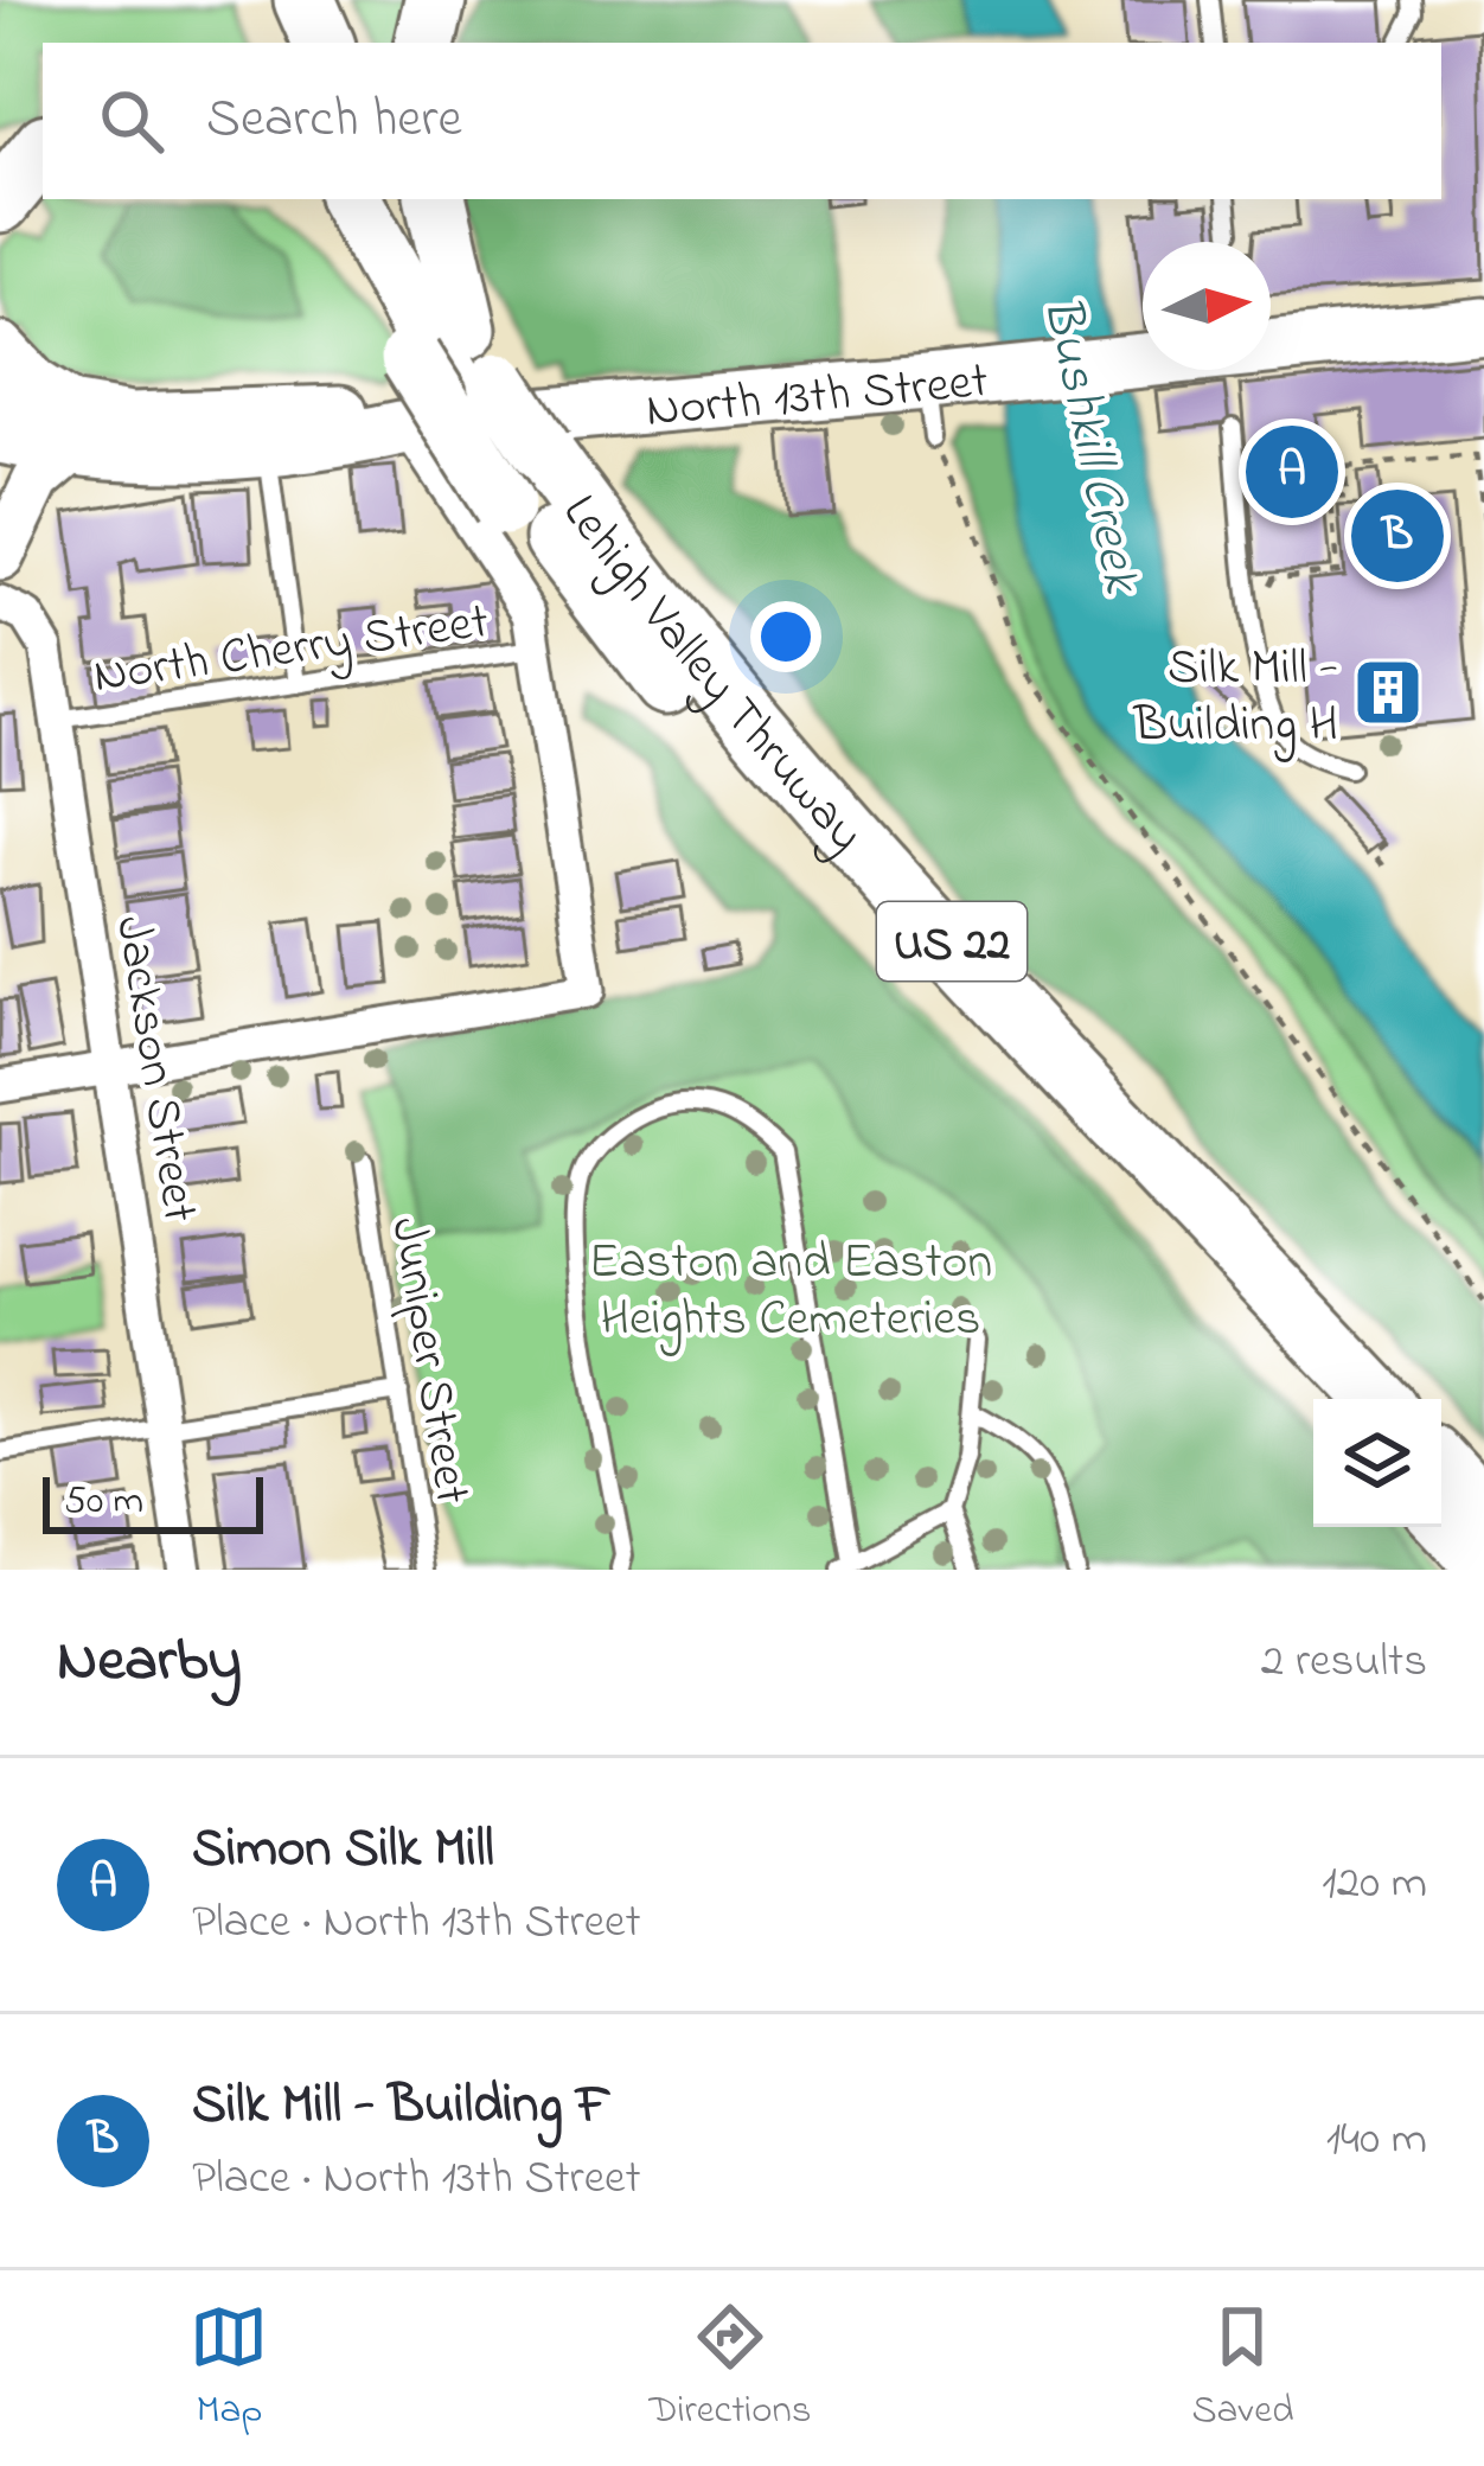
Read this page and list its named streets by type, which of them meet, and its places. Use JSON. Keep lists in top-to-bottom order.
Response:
{
  "streets": {
    "highway": ["Lehigh Valley Thruway", "US 22"],
    "main road": ["North 13th Street"],
    "street": ["Jackson Street"],
    "lane": ["North Cherry Street", "Juniper Street"]
  },
  "crossings": [
    ["North Cherry Street", "Jackson Street"]
  ],
  "water": ["Bushkill Creek"],
  "parks": ["Easton and Easton Heights Cemeteries"],
  "places": {
    "building": ["Silk Mill - Building H"]
  },
  "scale_bar": "50 m",
  "north": "right",
  "page": {
    "search": "Search here",
    "pins": ["A", "B"],
    "scale": "50 m",
    "heading": ["Nearby", "2 results"],
    "list": [
      {
        "mark": "A",
        "name": "Simon Silk Mill",
        "note": "Place · North 13th Street",
        "value": "120 m"
      },
      {
        "mark": "B",
        "name": "Silk Mill - Building F",
        "note": "Place · North 13th Street",
        "value": "140 m"
      }
    ],
    "nav": ["Map", "Directions", "Saved"]
  }
}
